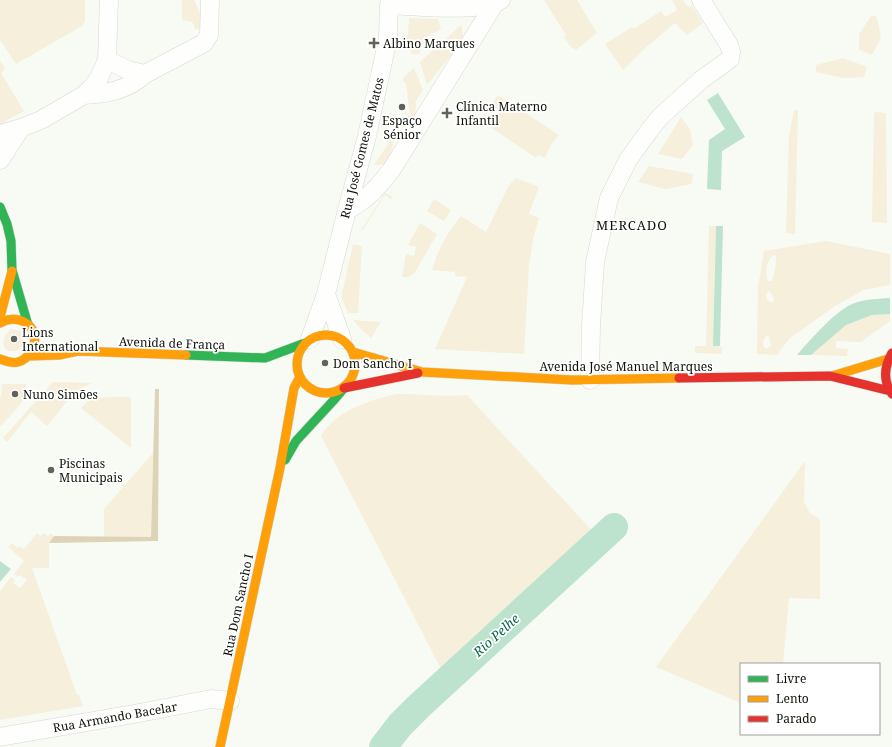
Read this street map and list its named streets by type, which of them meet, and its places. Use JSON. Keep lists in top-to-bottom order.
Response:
{
  "streets": {
    "main road": ["Avenida de França", "Avenida José Manuel Marques", "Rua Dom Sancho I"],
    "street": ["Rua José Gomes de Matos", "Rua Armando Bacelar"]
  },
  "crossings": [
    ["Rua José Gomes de Matos", "Avenida de França"],
    ["Rua José Gomes de Matos", "Avenida José Manuel Marques"],
    ["Rua José Gomes de Matos", "Rua Dom Sancho I"],
    ["Avenida de França", "Avenida José Manuel Marques"],
    ["Avenida de França", "Rua Dom Sancho I"],
    ["Avenida José Manuel Marques", "Rua Dom Sancho I"],
    ["Rua Dom Sancho I", "Rua Armando Bacelar"]
  ],
  "districts": ["MERCADO"],
  "water": ["Rio Pelhe"],
  "places": {
    "health": ["Albino Marques", "Clínica Materno Infantil"],
    "other": [
      "Espaço Sénior",
      "Lions International",
      "Dom Sancho I",
      "Nuno Simões",
      "Piscinas Municipais"
    ]
  },
  "legend": ["Livre", "Lento", "Parado"]
}
